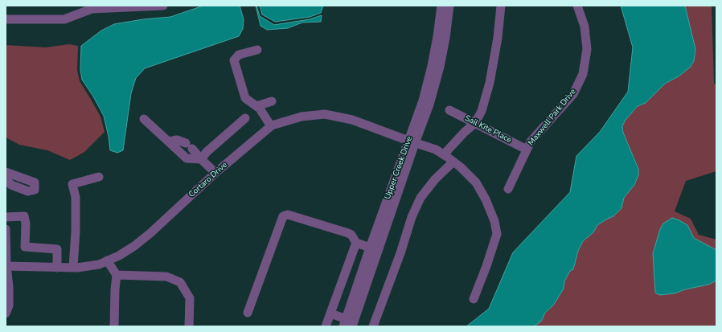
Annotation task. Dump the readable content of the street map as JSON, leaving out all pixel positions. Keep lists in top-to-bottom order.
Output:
{
  "streets": {
    "street": [
      "Maxwell Park Drive",
      "Sail Kite Place",
      "Upper Creek Drive",
      "Cortaro Drive"
    ]
  },
  "crossings": [
    ["Maxwell Park Drive", "Sail Kite Place"],
    ["Upper Creek Drive", "Cortaro Drive"]
  ]
}
